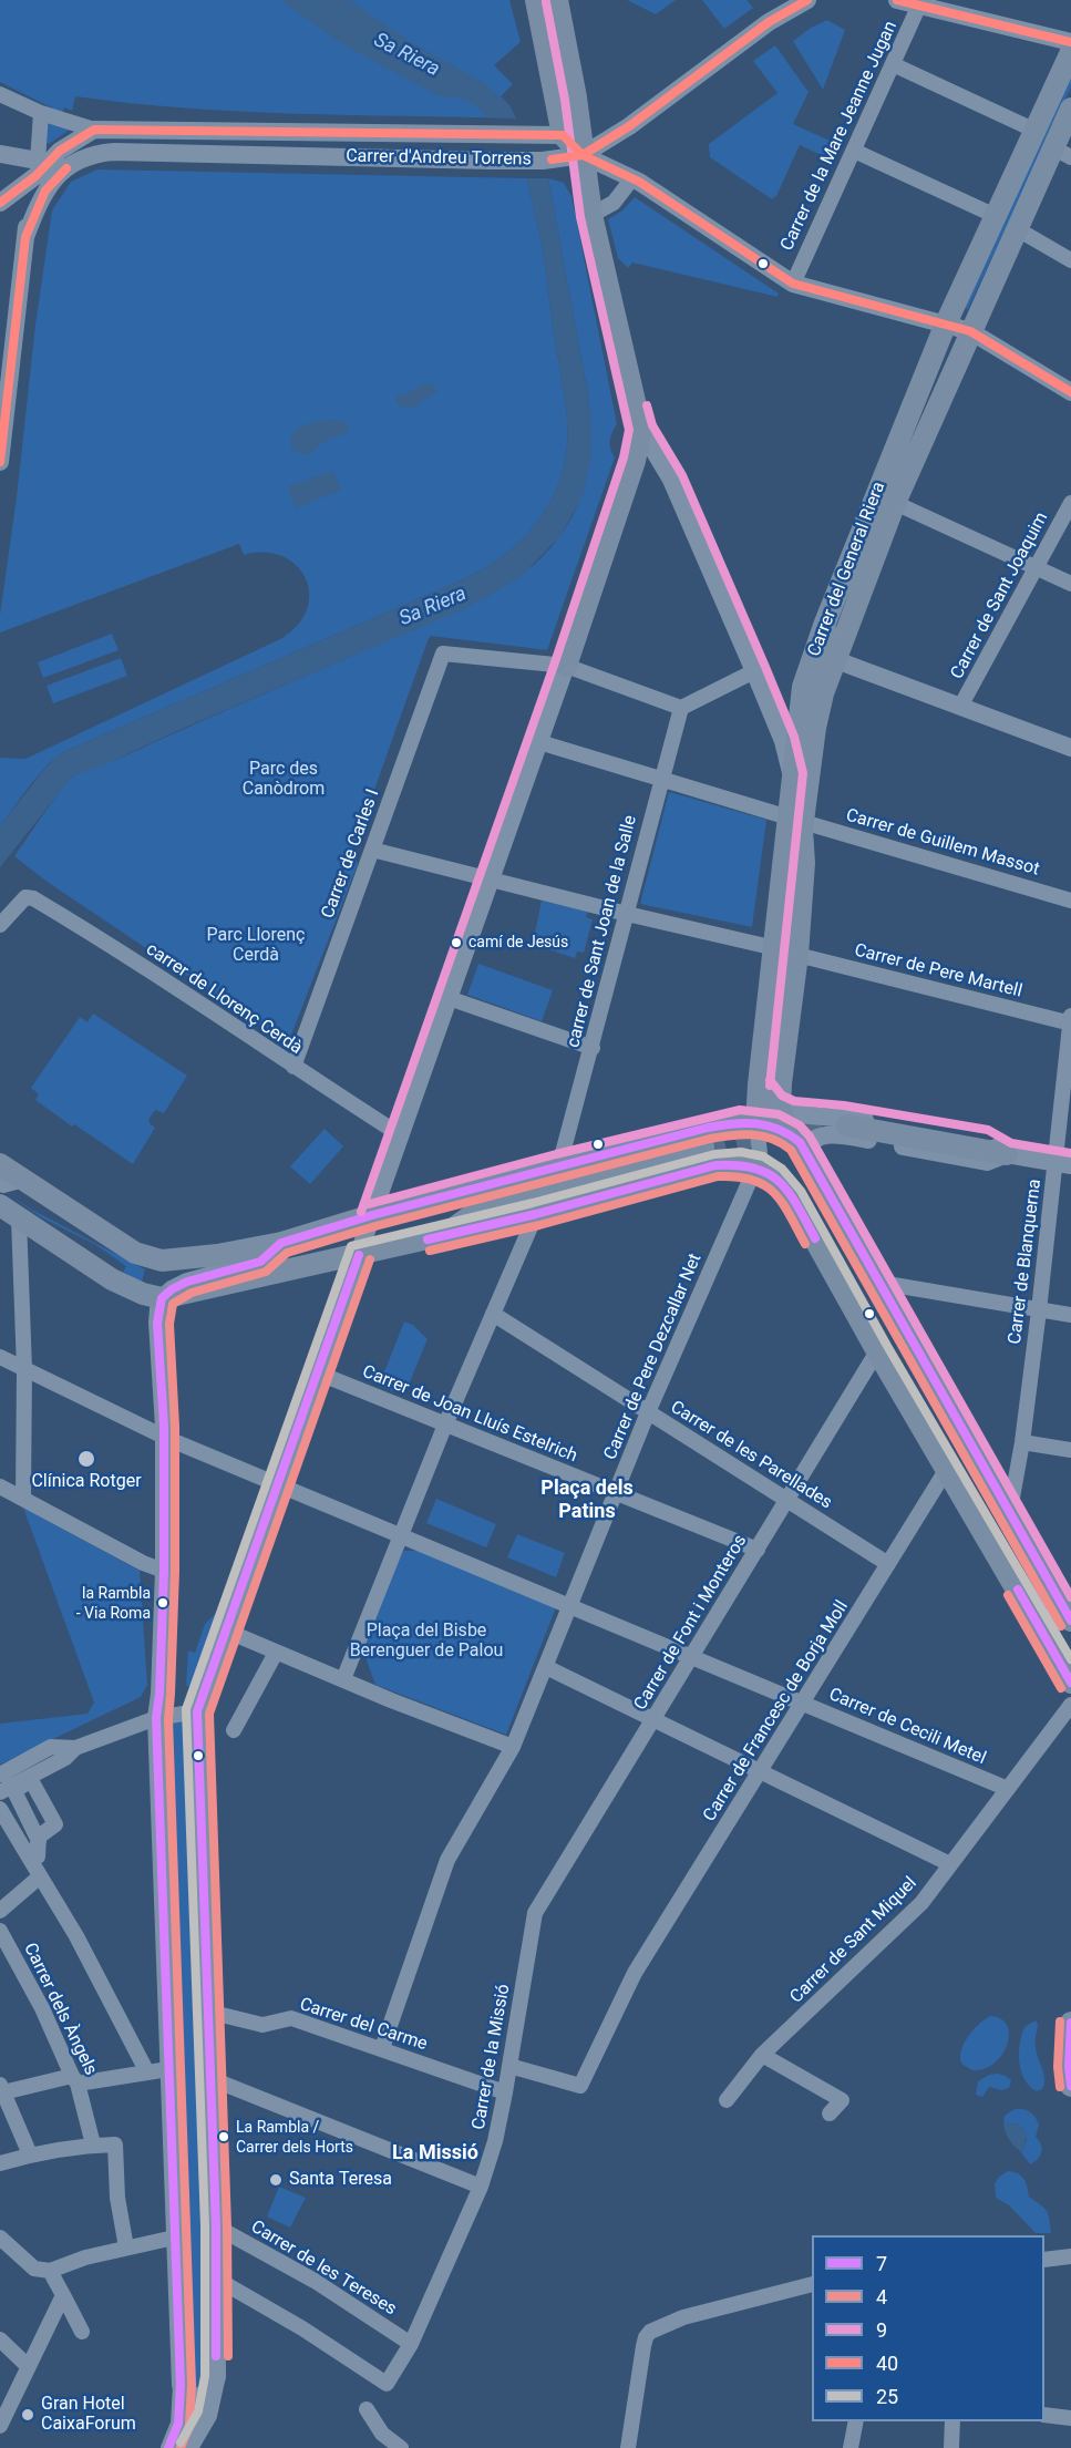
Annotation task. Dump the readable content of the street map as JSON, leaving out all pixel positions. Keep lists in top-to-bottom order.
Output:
{
  "streets": {
    "main road": ["Carrer del General Riera"],
    "street": [
      "Carrer de la Mare Jeanne Jugan",
      "Carrer d'Andreu Torrens",
      "Carrer de Sant Joaquim",
      "Carrer de Guillem Massot",
      "Carrer de Carles I",
      "carrer de Sant Joan de la Salle",
      "Carrer de Pere Martell",
      "carrer de Llorenç Cerdà",
      "Carrer de Blanquerna",
      "Carrer de Pere Dezcallar Net",
      "Carrer de Joan Lluís Estelrich",
      "Carrer de les Parellades",
      "Carrer de Font i Monteros",
      "Carrer de Francesc de Borja Moll",
      "Carrer de Cecili Metel",
      "Carrer de Sant Miquel",
      "Carrer dels Àngels",
      "Carrer del Carme",
      "Carrer de la Missió",
      "Carrer de les Tereses"
    ]
  },
  "crossings": [
    ["Carrer del General Riera", "Carrer de Guillem Massot"],
    ["Carrer del General Riera", "Carrer de Pere Martell"],
    ["Carrer del General Riera", "Carrer de Blanquerna"],
    ["Carrer del General Riera", "Carrer de Pere Dezcallar Net"],
    ["Carrer de Guillem Massot", "carrer de Sant Joan de la Salle"],
    ["Carrer de Carles I", "carrer de Llorenç Cerdà"],
    ["Carrer de Pere Martell", "Carrer de Blanquerna"],
    ["Carrer de Pere Dezcallar Net", "Carrer de Joan Lluís Estelrich"],
    ["Carrer de Pere Dezcallar Net", "Carrer de les Parellades"],
    ["Carrer de Pere Dezcallar Net", "Carrer de Cecili Metel"],
    ["Carrer de Joan Lluís Estelrich", "Carrer de Font i Monteros"],
    ["Carrer de les Parellades", "Carrer de Font i Monteros"],
    ["Carrer de les Parellades", "Carrer de Francesc de Borja Moll"],
    ["Carrer de Font i Monteros", "Carrer de Cecili Metel"],
    ["Carrer de Font i Monteros", "Carrer de la Missió"],
    ["Carrer de Francesc de Borja Moll", "Carrer de Cecili Metel"],
    ["Carrer de Francesc de Borja Moll", "Carrer de la Missió"],
    ["Carrer de Cecili Metel", "Carrer de Sant Miquel"],
    ["Carrer del Carme", "Carrer de la Missió"],
    ["Carrer de la Missió", "Carrer de les Tereses"]
  ],
  "districts": ["Plaça dels Patins", "La Missió"],
  "water": ["Sa Riera"],
  "parks": ["Parc des Canòdrom", "Parc Llorenç Cerdà", "Plaça del Bisbe Berenguer de Palou"],
  "places": [
    "camí de Jesús",
    "Clínica Rotger",
    "la Rambla - Via Roma",
    "La Rambla / Carrer dels Horts",
    "Santa Teresa",
    "Gran Hotel CaixaForum"
  ],
  "lines": [
    "transit line 40",
    "transit line 9",
    "transit line 7",
    "transit line 4",
    "transit line 25"
  ],
  "legend": [
    "7",
    "4",
    "9",
    "40",
    "25"
  ]
}
